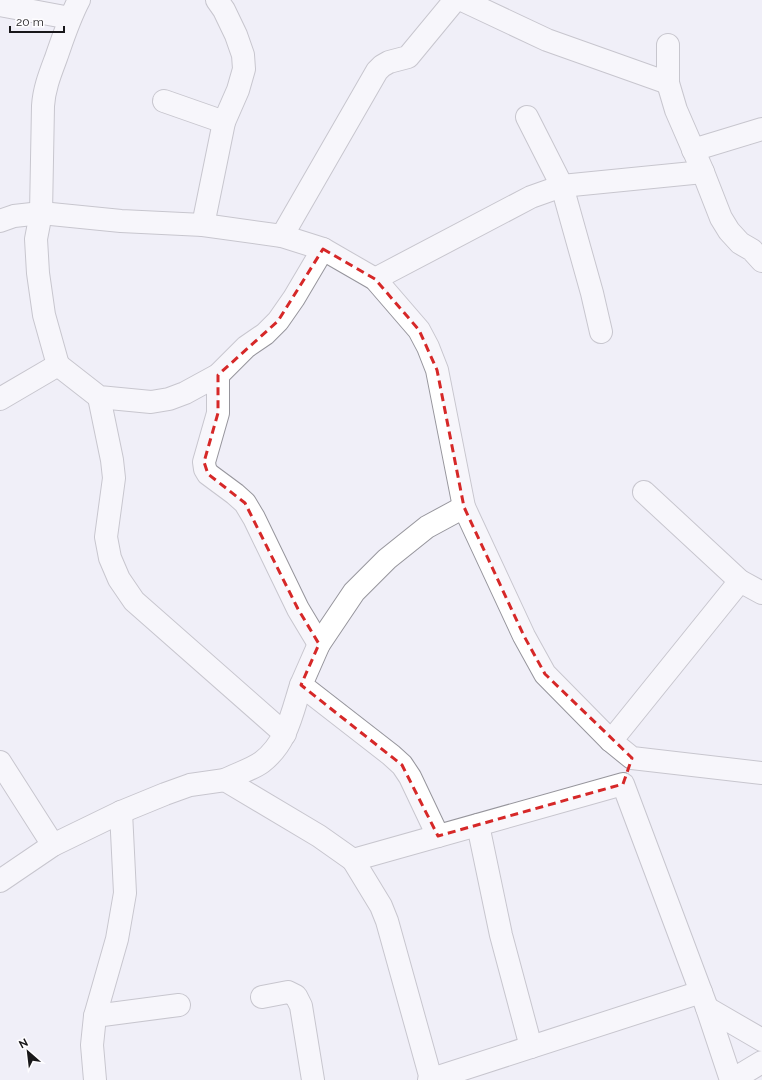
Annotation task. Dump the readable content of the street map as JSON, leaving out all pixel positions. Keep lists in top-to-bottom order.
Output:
{
  "scale_bar": "20 m",
  "north": "top left"
}
